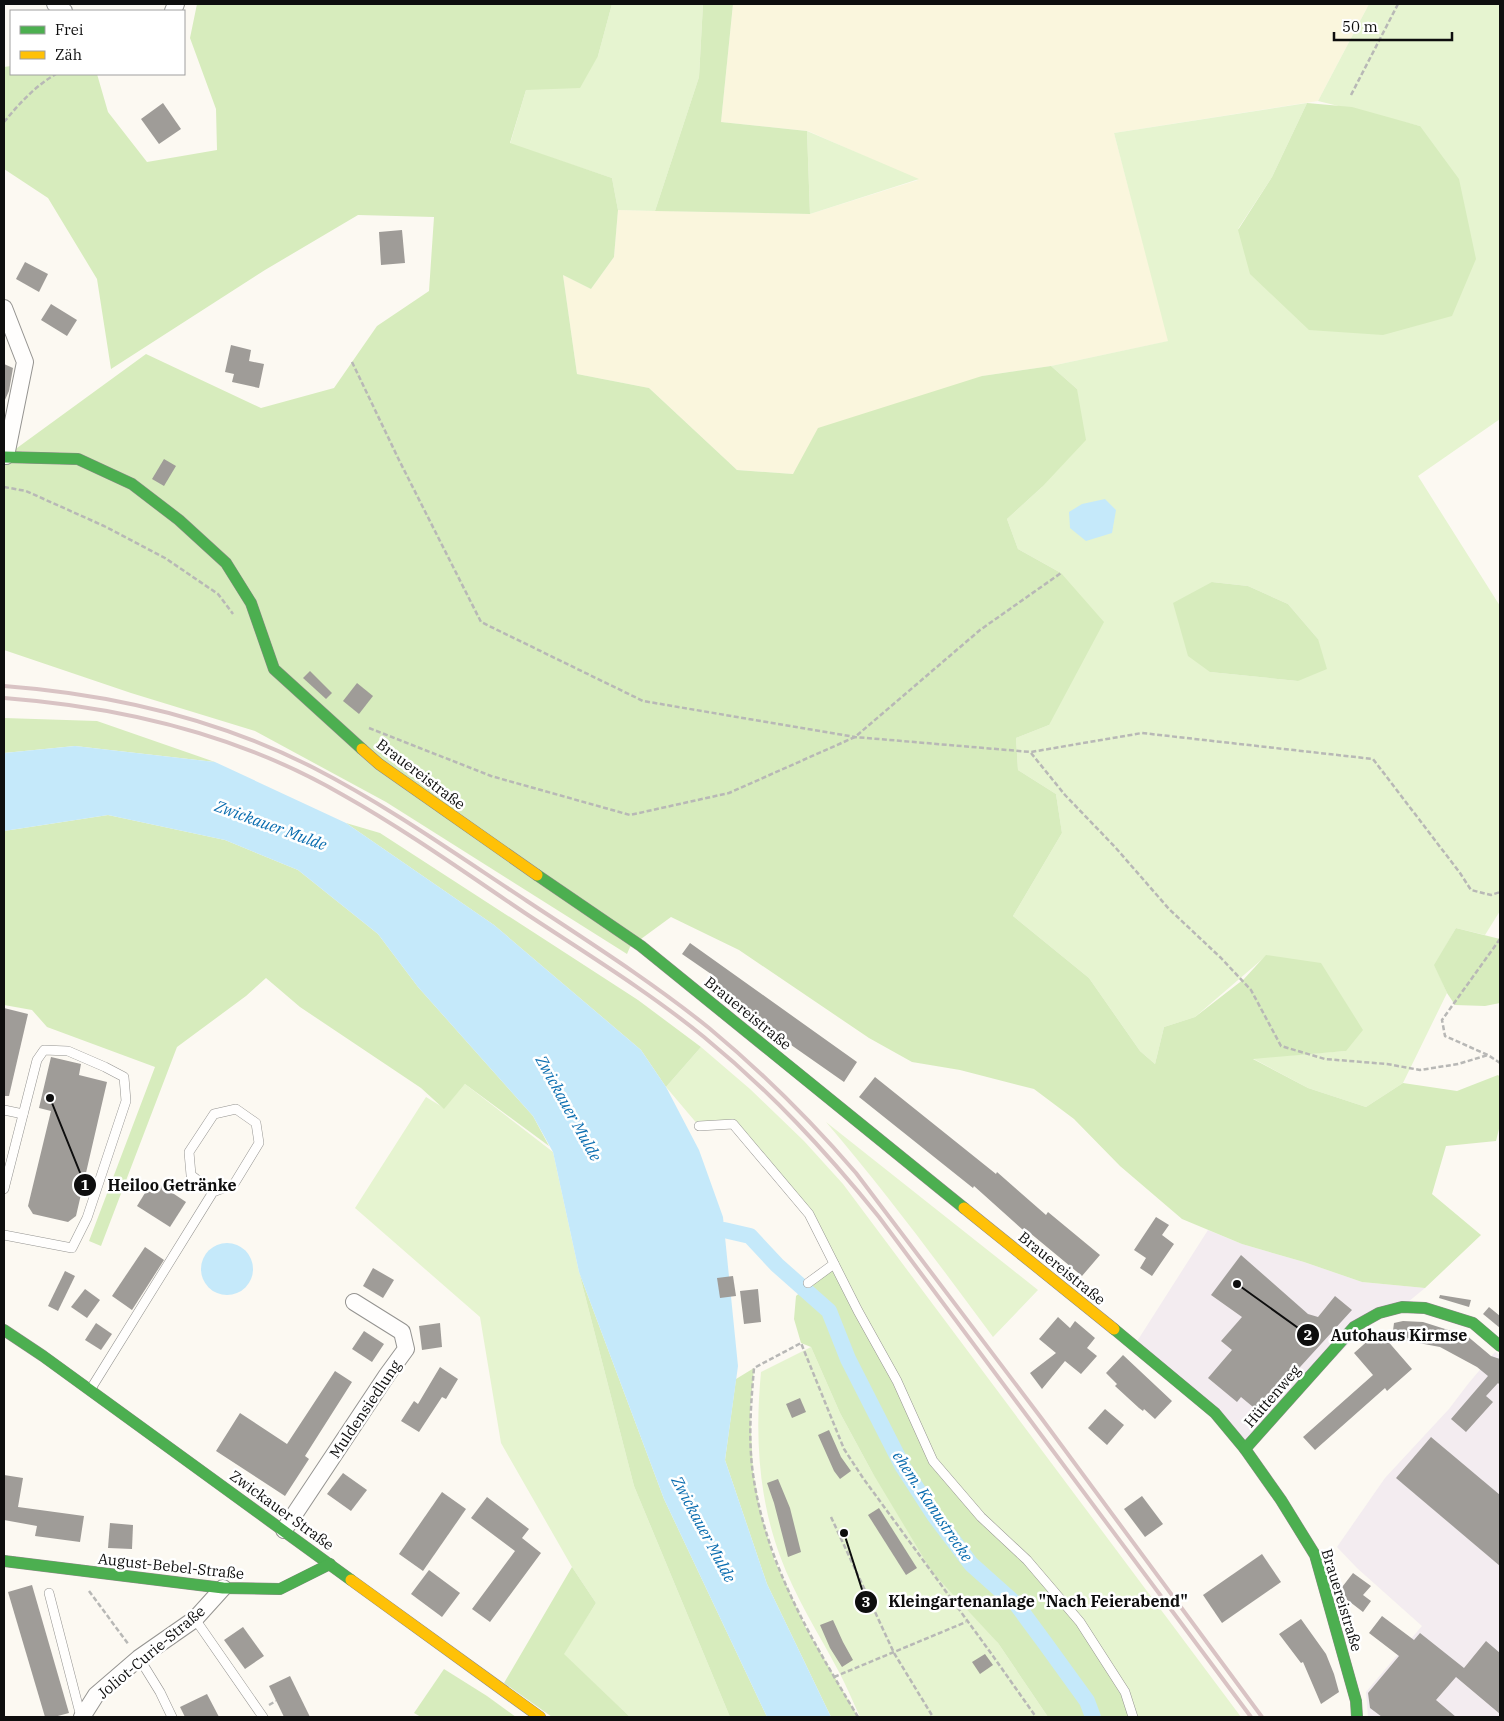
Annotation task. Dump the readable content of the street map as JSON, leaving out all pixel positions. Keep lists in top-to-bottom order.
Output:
{
  "streets": {
    "street": [
      "Brauereistraße",
      "Hüttenweg",
      "Muldensiedlung",
      "Zwickauer Straße",
      "August-Bebel-Straße",
      "Joliot-Curie-Straße"
    ]
  },
  "crossings": [
    ["Brauereistraße", "Hüttenweg"],
    ["Muldensiedlung", "Zwickauer Straße"],
    ["Zwickauer Straße", "August-Bebel-Straße"],
    ["August-Bebel-Straße", "Joliot-Curie-Straße"]
  ],
  "water": ["Zwickauer Mulde", "ehem. Kanustrecke"],
  "places": ["Heiloo Getränke", "Autohaus Kirmse", "Kleingartenanlage \"Nach Feierabend\""],
  "legend": ["Frei", "Zäh"],
  "scale_bar": "50 m"
}
